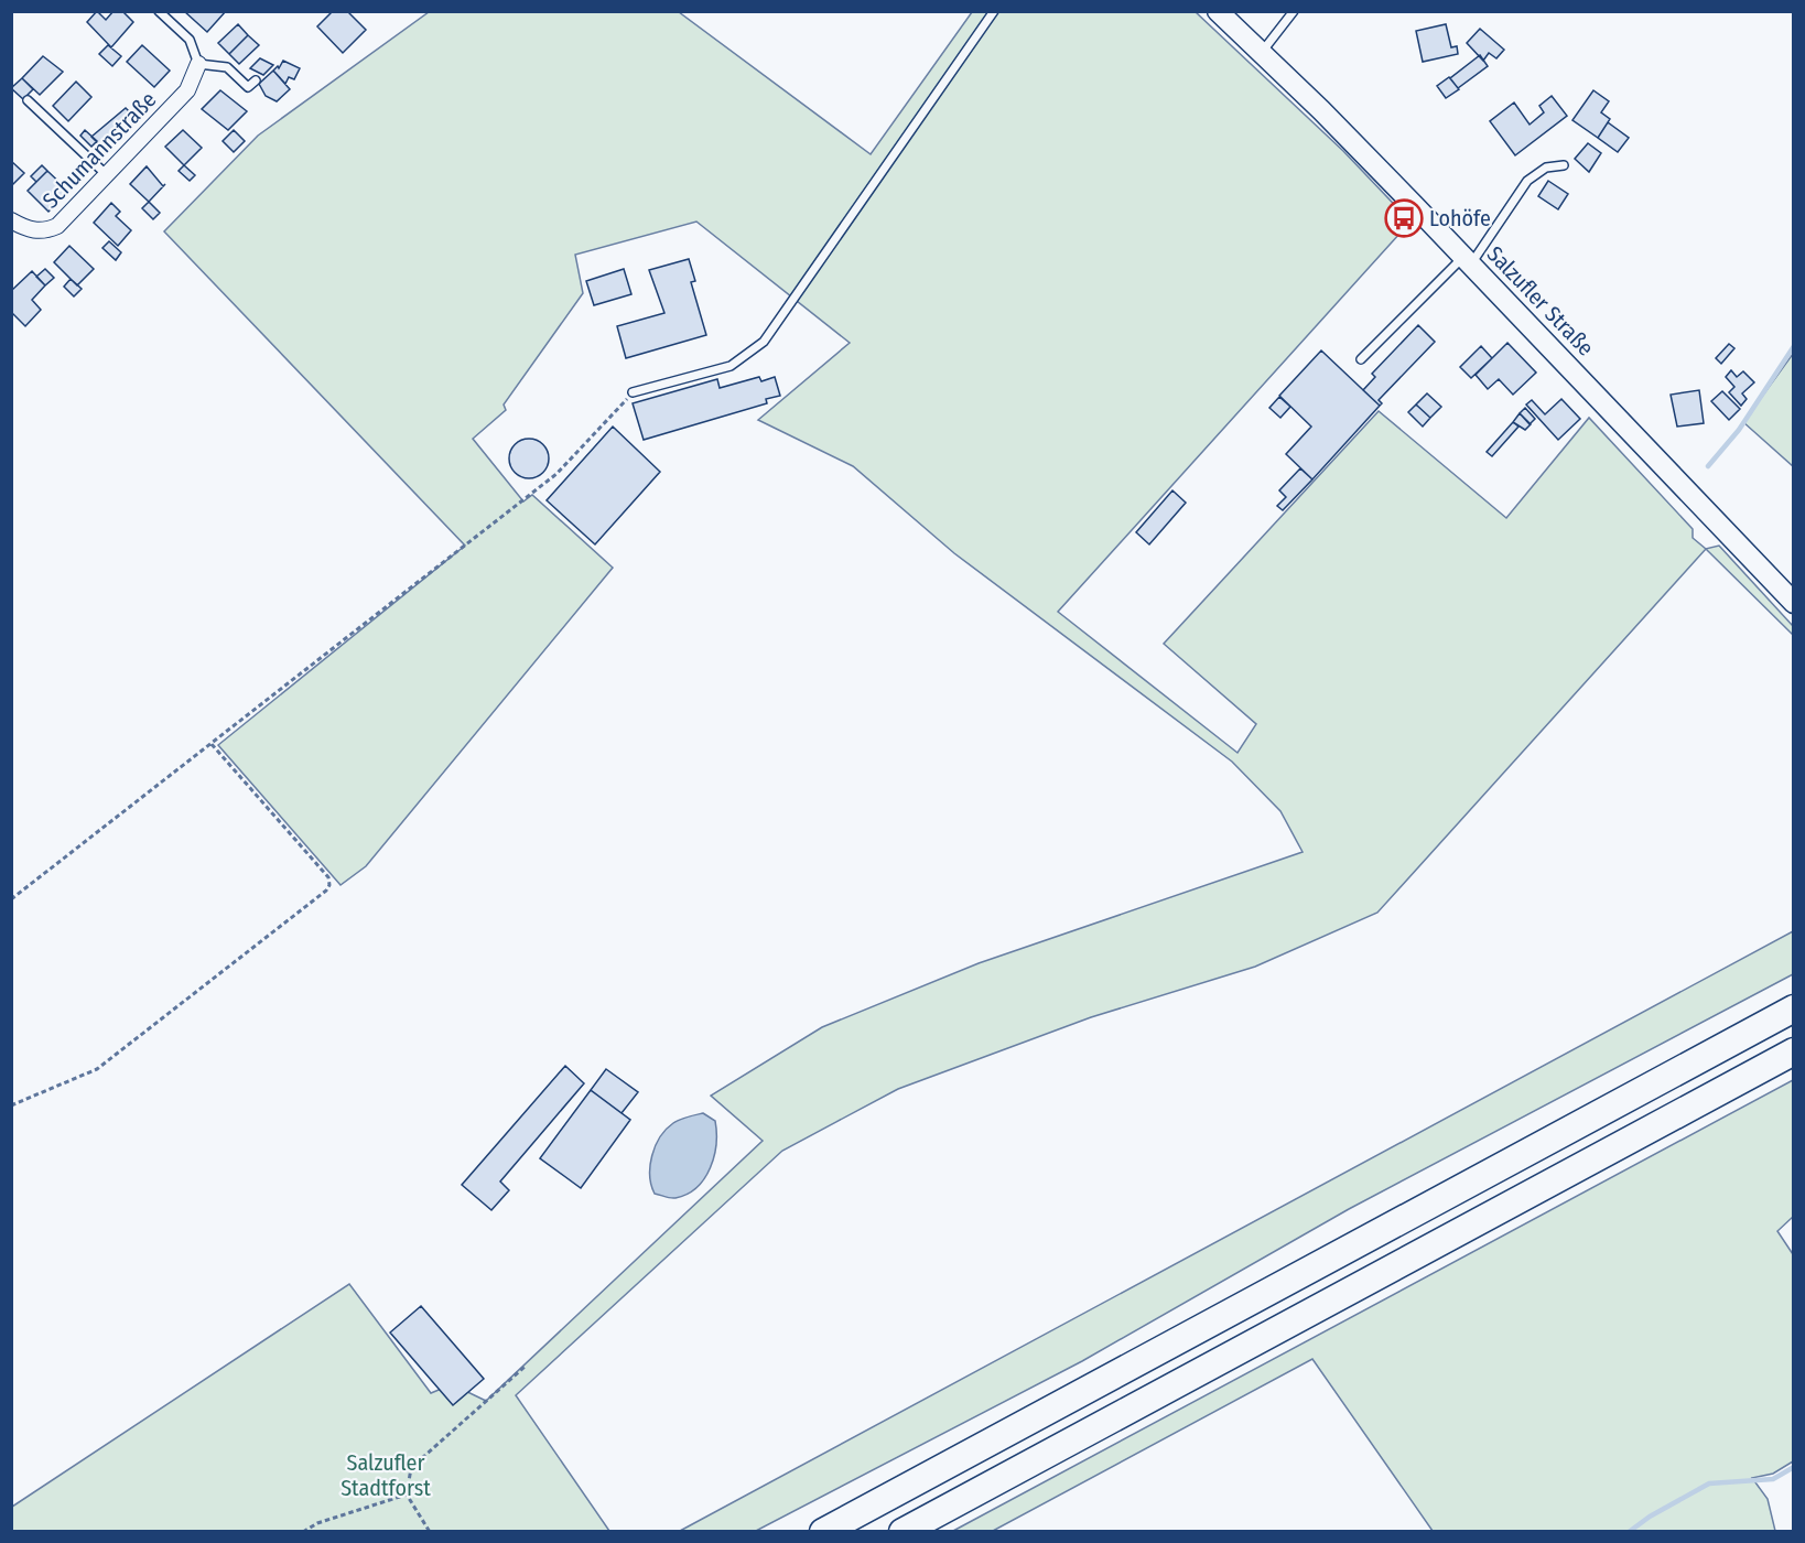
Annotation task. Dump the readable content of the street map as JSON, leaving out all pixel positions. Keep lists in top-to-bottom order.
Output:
{
  "streets": {
    "main road": ["Salzufler Straße"],
    "street": ["Schumannstraße"]
  },
  "parks": ["Salzufler Stadtforst"],
  "places": {
    "bus stop": ["Lohöfe"]
  }
}
